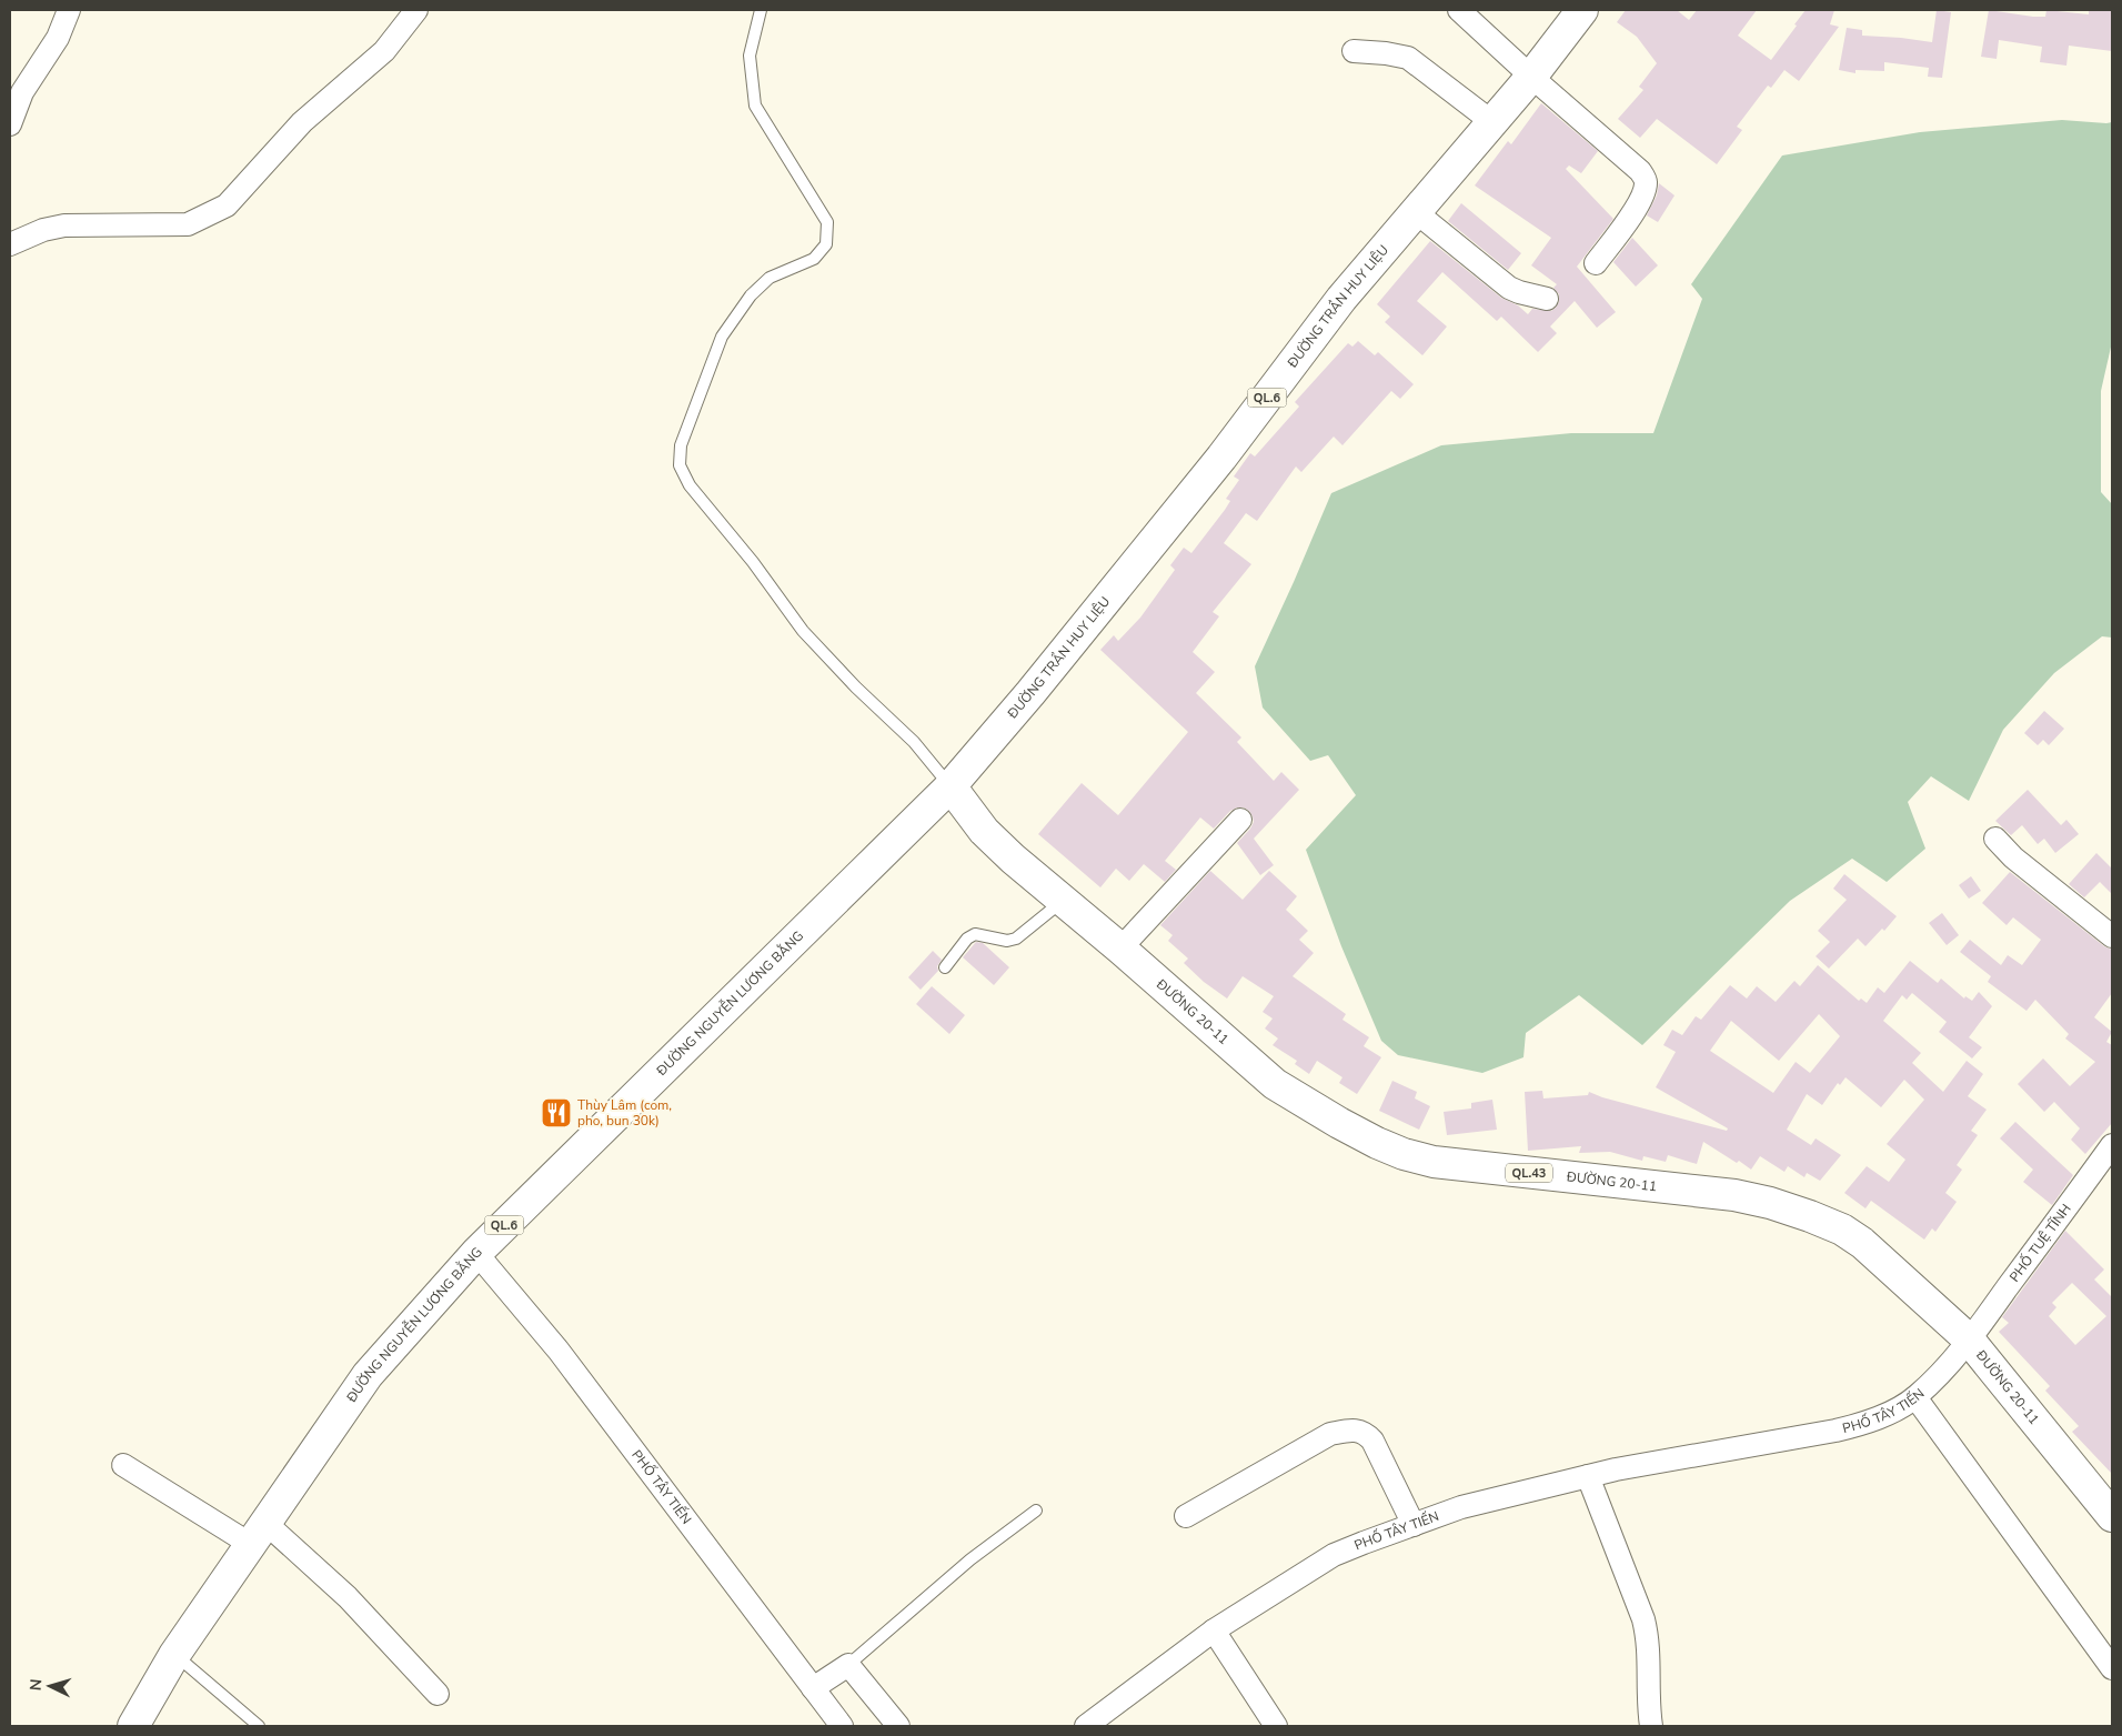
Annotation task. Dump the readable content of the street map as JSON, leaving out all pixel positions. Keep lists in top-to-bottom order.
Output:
{
  "streets": {
    "highway": [
      "ĐƯỜNG TRẦN HUY LIỆU",
      "QL.6",
      "ĐƯỜNG NGUYỄN LƯƠNG BẰNG",
      "ĐƯỜNG 20-11",
      "QL.43"
    ],
    "street": ["PHỐ TUỆ TĨNH", "PHỐ TÂY TIẾN"]
  },
  "crossings": [
    ["ĐƯỜNG TRẦN HUY LIỆU", "ĐƯỜNG NGUYỄN LƯƠNG BẰNG"],
    ["ĐƯỜNG TRẦN HUY LIỆU", "ĐƯỜNG 20-11"],
    ["ĐƯỜNG NGUYỄN LƯƠNG BẰNG", "ĐƯỜNG 20-11"],
    ["ĐƯỜNG NGUYỄN LƯƠNG BẰNG", "PHỐ TÂY TIẾN"],
    ["ĐƯỜNG 20-11", "PHỐ TUỆ TĨNH"],
    ["ĐƯỜNG 20-11", "PHỐ TÂY TIẾN"],
    ["PHỐ TUỆ TĨNH", "PHỐ TÂY TIẾN"]
  ],
  "places": {
    "restaurant": ["Thùy Lâm (com, pho, bun 30k)"]
  },
  "north": "left"
}
